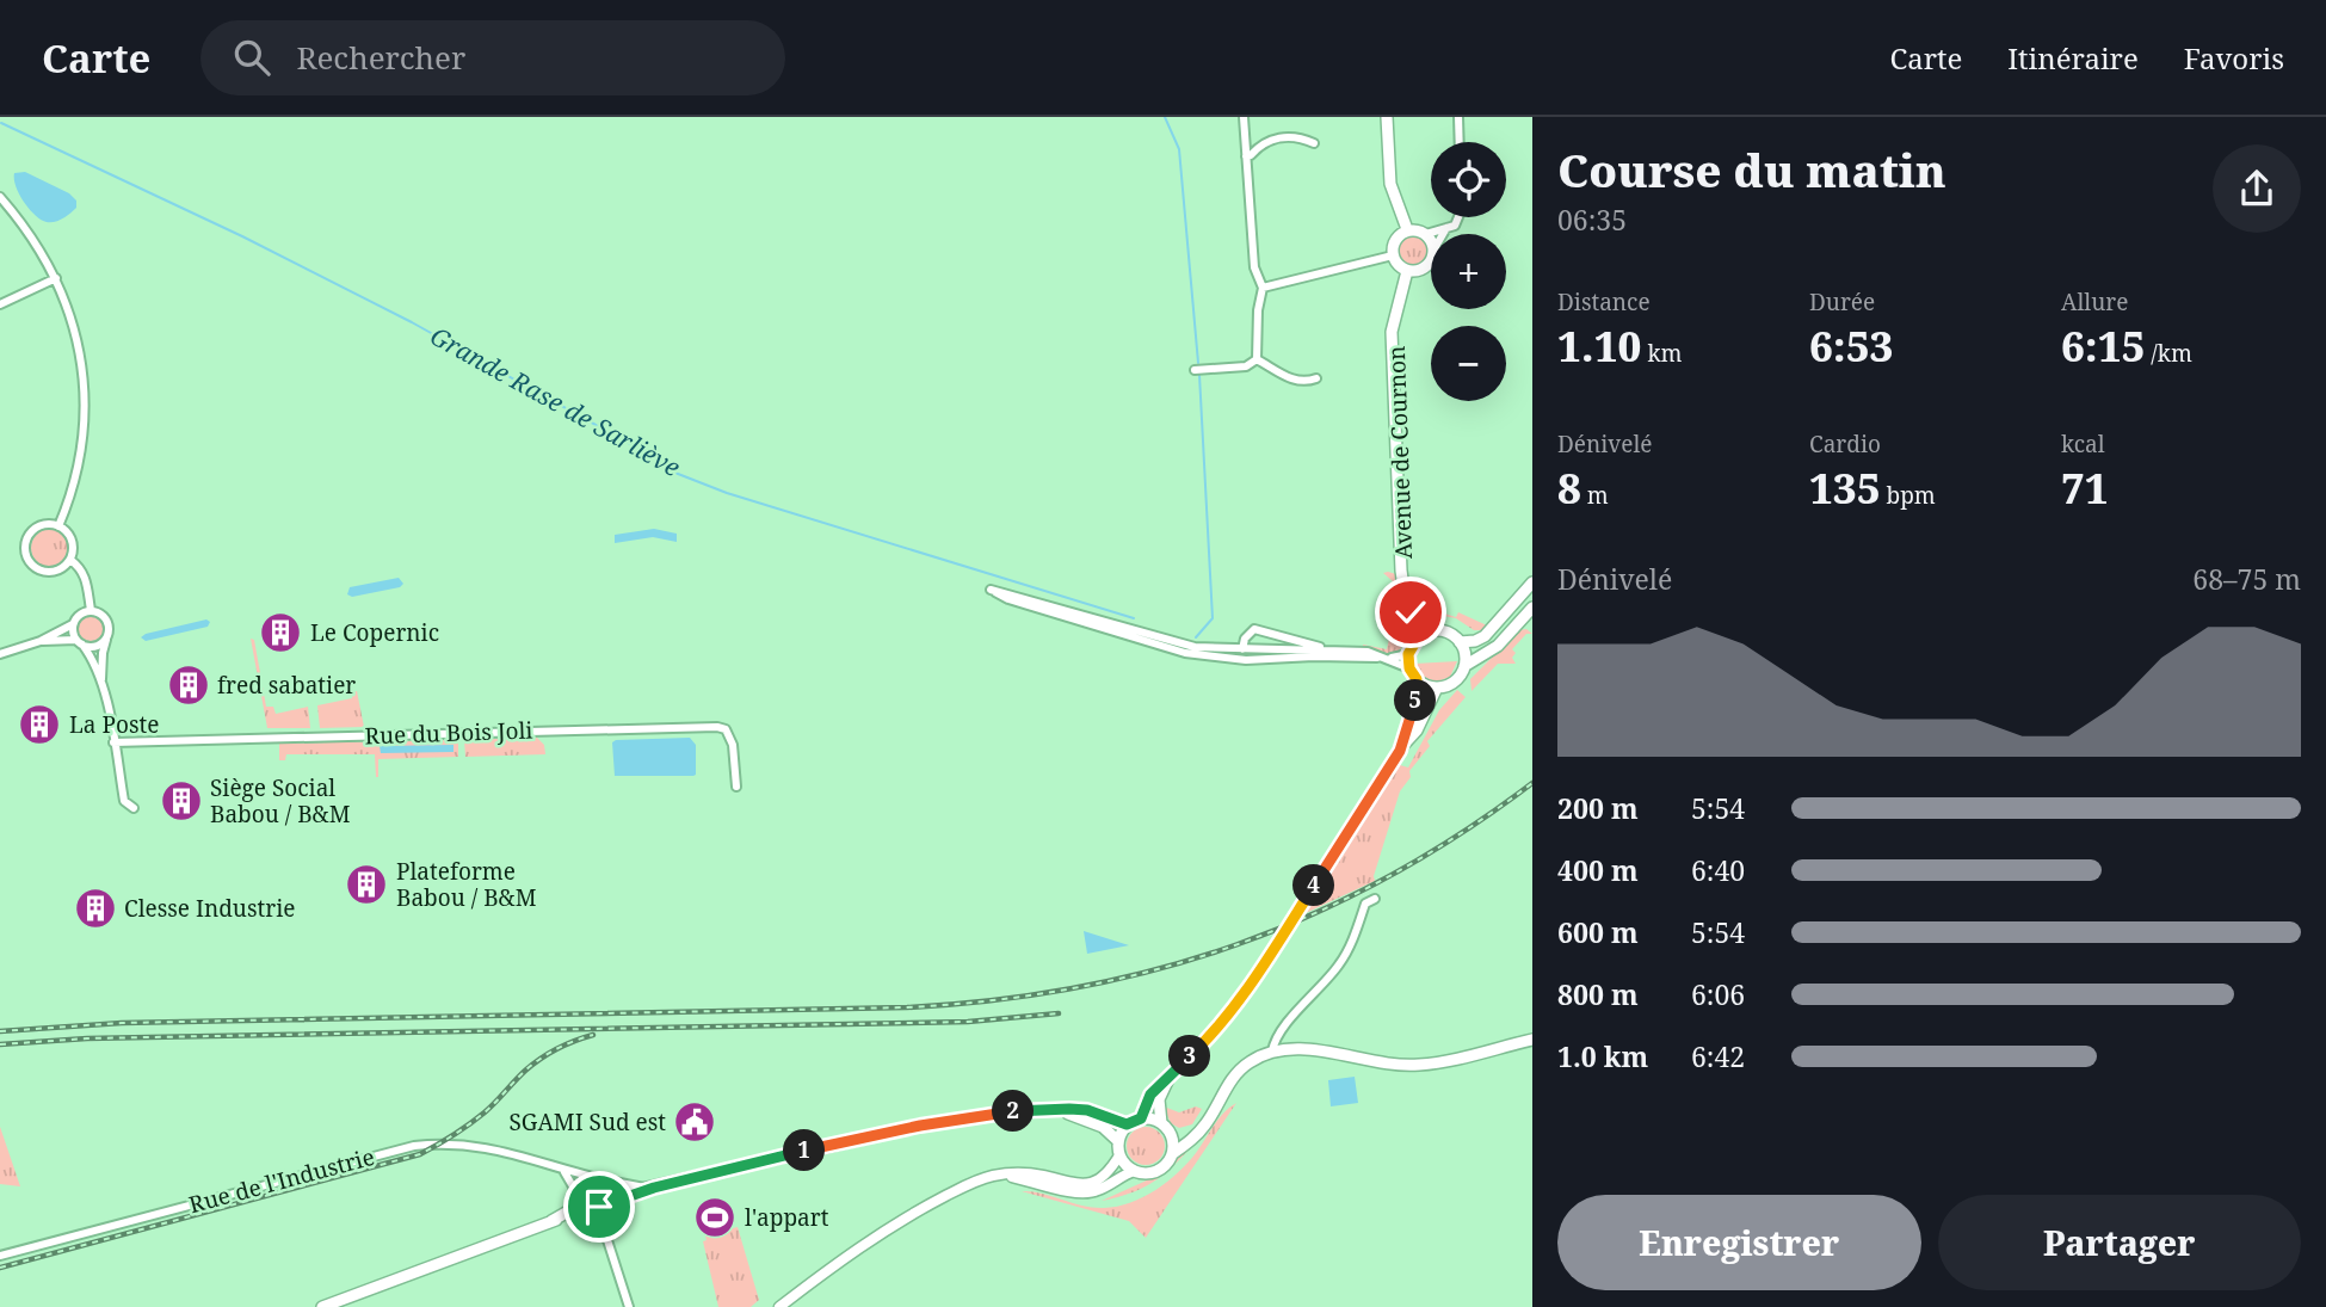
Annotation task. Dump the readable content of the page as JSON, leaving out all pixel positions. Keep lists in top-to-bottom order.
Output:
{
  "streets": {
    "main road": ["Avenue de Cournon"],
    "street": ["Rue du Bois Joli", "Rue de l'Industrie"]
  },
  "water": ["Grande Rase de Sarliève"],
  "places": {
    "building": [
      "Le Copernic",
      "fred sabatier",
      "La Poste",
      "Siège Social Babou / B&M",
      "Plateforme Babou / B&M",
      "Clesse Industrie"
    ],
    "public building": ["SGAMI Sud est"],
    "sports": ["l'appart"]
  },
  "page": {
    "header": "Carte",
    "search": "Rechercher",
    "nav": ["Carte", "Itinéraire", "Favoris"],
    "heading": ["Course du matin", "06:35"],
    "map_buttons": ["+", "−"],
    "stats": [
      ["Distance", "1.10 km"],
      ["Durée", "6:53"],
      ["Allure", "6:15 /km"],
      ["Dénivelé", "8 m"],
      ["Cardio", "135 bpm"],
      ["kcal", "71"]
    ],
    "chart": ["Dénivelé", "68–75 m"],
    "pins": [
      "5",
      "4",
      "3",
      "2",
      "1"
    ],
    "list": [
      {
        "name": "200 m",
        "note": "5:54"
      },
      {
        "name": "400 m",
        "note": "6:40"
      },
      {
        "name": "600 m",
        "note": "5:54"
      },
      {
        "name": "800 m",
        "note": "6:06"
      },
      {
        "name": "1.0 km",
        "note": "6:42"
      }
    ],
    "buttons": ["Enregistrer", "Partager"]
  }
}
